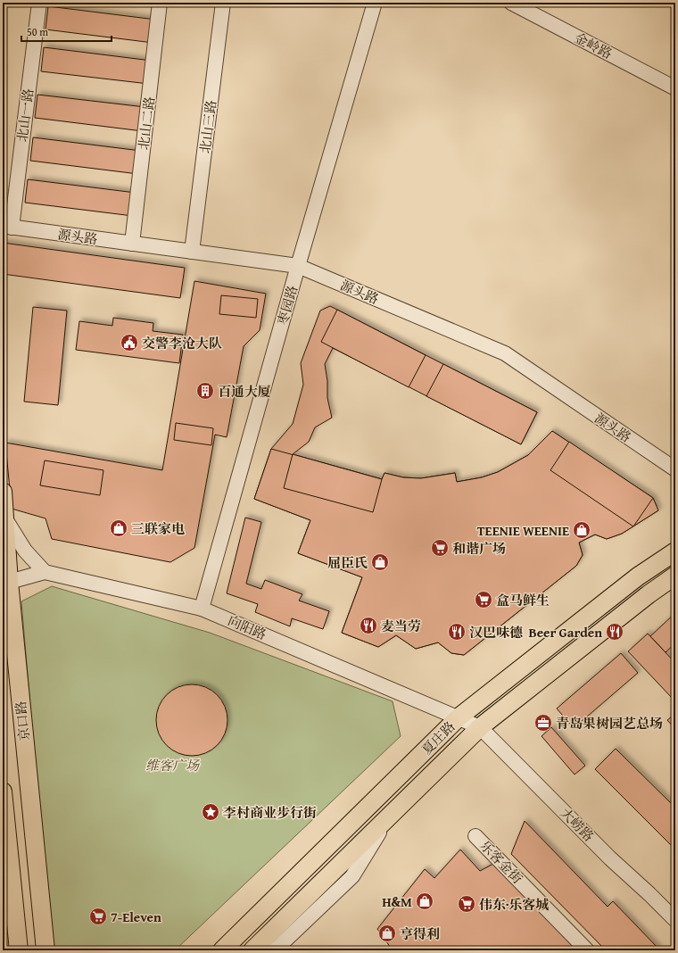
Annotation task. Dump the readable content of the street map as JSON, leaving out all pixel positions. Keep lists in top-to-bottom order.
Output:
{
  "streets": {
    "main road": ["京口路", "夏庄路"],
    "street": [
      "金岭路",
      "北山一路",
      "北山二路",
      "北山三路",
      "源头路",
      "枣园路",
      "向阳路",
      "大崂路",
      "乐客金街"
    ]
  },
  "crossings": [
    ["北山一路", "源头路"],
    ["北山二路", "源头路"],
    ["北山三路", "源头路"],
    ["源头路", "枣园路"],
    ["枣园路", "向阳路"],
    ["向阳路", "京口路"],
    ["向阳路", "夏庄路"],
    ["向阳路", "大崂路"],
    ["夏庄路", "大崂路"]
  ],
  "parks": ["维客广场"],
  "places": {
    "public building": ["交警李沧大队"],
    "building": ["百通大厦"],
    "shop": [
      "三联家电",
      "TEENIE WEENIE",
      "屈臣氏",
      "H&M",
      "亨得利"
    ],
    "supermarket": [
      "和谐广场",
      "盒马鲜生",
      "伟东·乐客城",
      "7-Eleven"
    ],
    "restaurant": ["麦当劳", "汉巴味德", "Beer Garden"],
    "office": ["青岛果树园艺总场"],
    "place": ["李村商业步行街"]
  },
  "scale_bar": "50 m"
}
